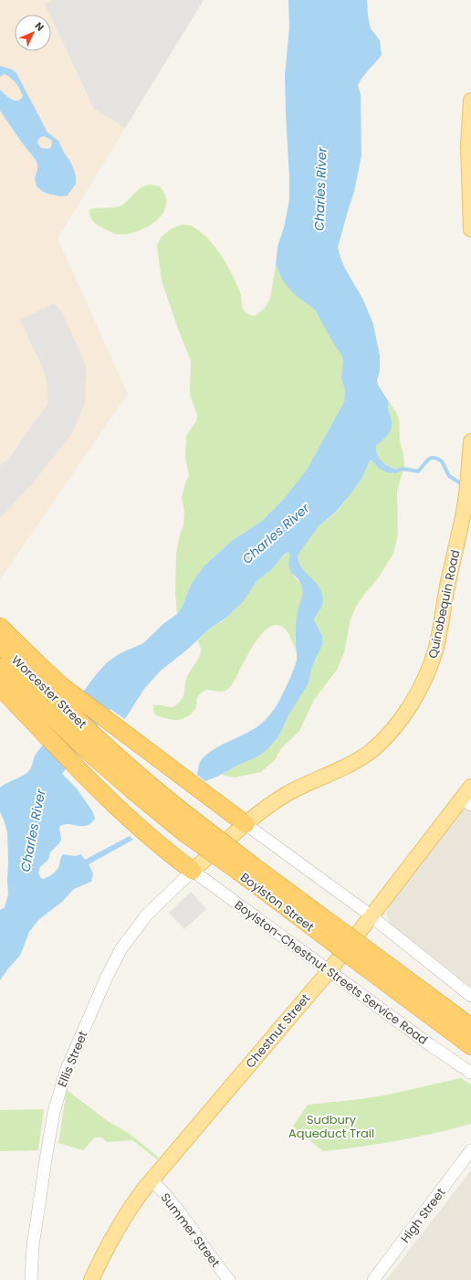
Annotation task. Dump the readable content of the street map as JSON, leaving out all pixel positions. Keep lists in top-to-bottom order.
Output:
{
  "streets": {
    "highway": ["Worcester Street", "Boylston Street"],
    "main road": ["Quinobequin Road", "Chestnut Street"],
    "street": [
      "Boylston-Chestnut Streets Service Road",
      "Ellis Street",
      "High Street",
      "Summer Street"
    ]
  },
  "crossings": [
    ["Quinobequin Road", "Boylston-Chestnut Streets Service Road"],
    ["Quinobequin Road", "Ellis Street"],
    ["Worcester Street", "Boylston Street"],
    ["Boylston-Chestnut Streets Service Road", "Chestnut Street"],
    ["Boylston-Chestnut Streets Service Road", "Ellis Street"],
    ["Chestnut Street", "Summer Street"]
  ],
  "water": ["Charles River"],
  "parks": ["Sudbury Aqueduct Trail"],
  "north": "top right"
}
